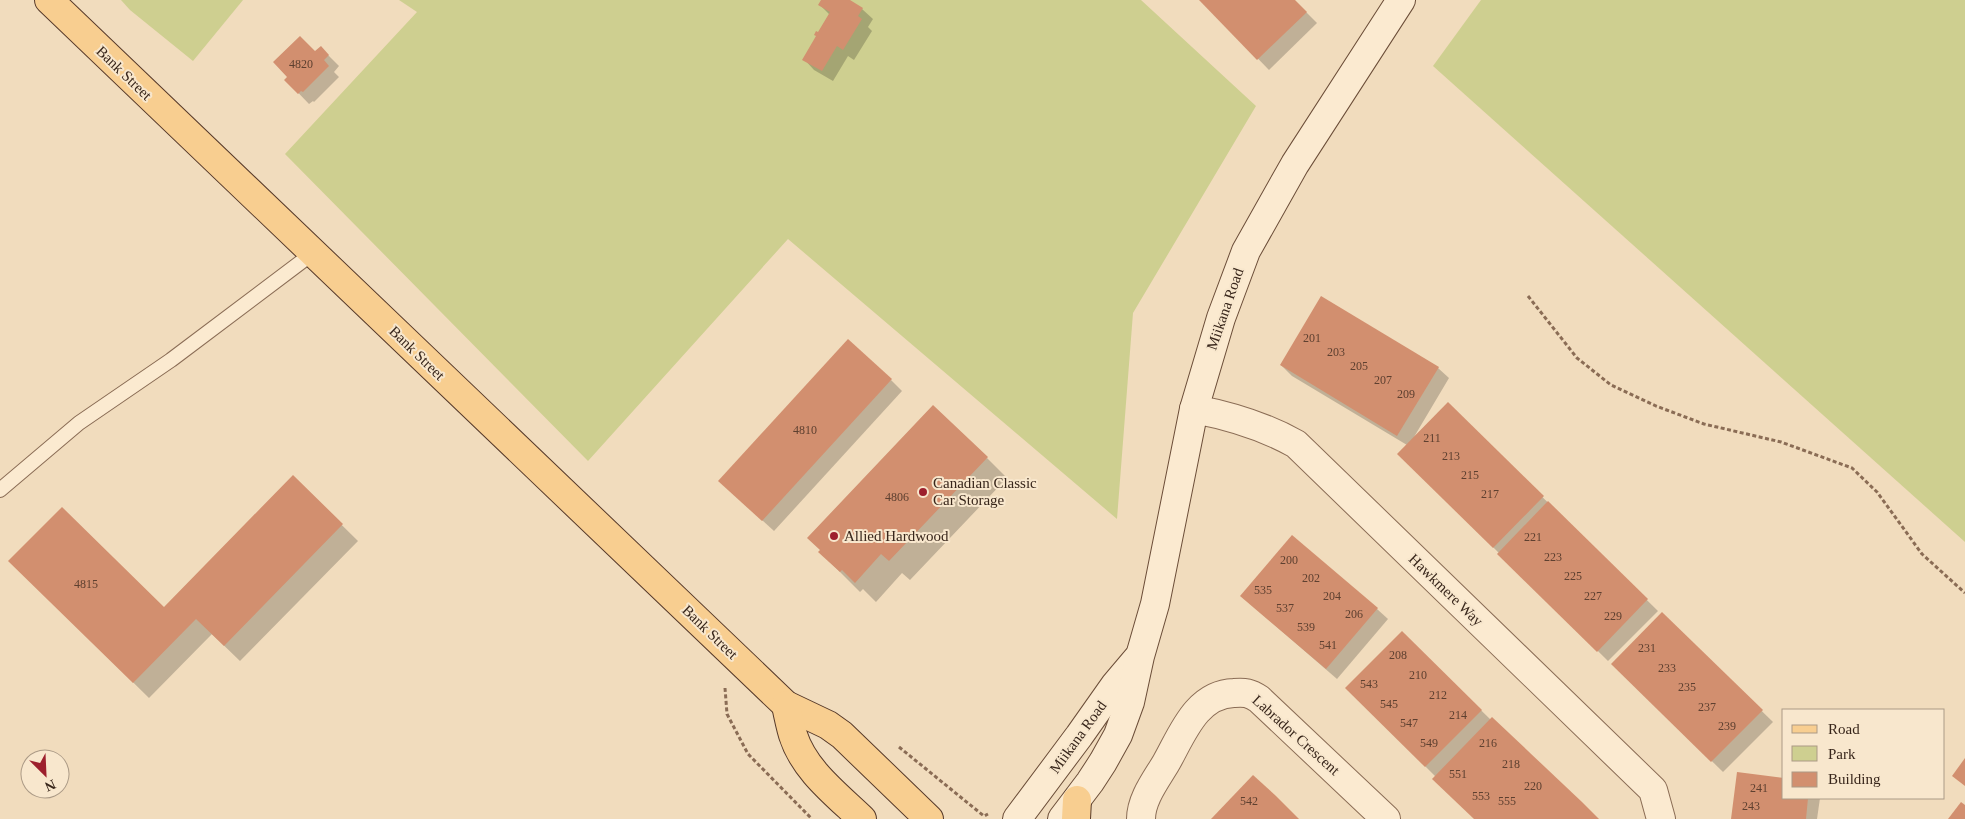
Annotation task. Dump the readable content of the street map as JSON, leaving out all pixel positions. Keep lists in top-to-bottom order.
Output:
{
  "streets": {
    "main road": ["Bank Street"],
    "street": ["Miikana Road", "Hawkmere Way", "Labrador Crescent"]
  },
  "crossings": [
    ["Miikana Road", "Hawkmere Way"]
  ],
  "places": ["Canadian Classic Car Storage", "Allied Hardwood"],
  "house_numbers": [
    "4820",
    "201",
    "203",
    "205",
    "207",
    "209",
    "4810",
    "211",
    "213",
    "215",
    "217",
    "4806",
    "221",
    "223",
    "200",
    "225",
    "202",
    "4815",
    "535",
    "204",
    "227",
    "537",
    "206",
    "229",
    "539",
    "541",
    "231",
    "208",
    "233",
    "210",
    "543",
    "235",
    "212",
    "545",
    "237",
    "214",
    "547",
    "239",
    "549",
    "216",
    "218",
    "551",
    "220",
    "241",
    "553",
    "542",
    "555",
    "243"
  ],
  "legend": ["Road", "Park", "Building"],
  "north": "bottom right"
}
